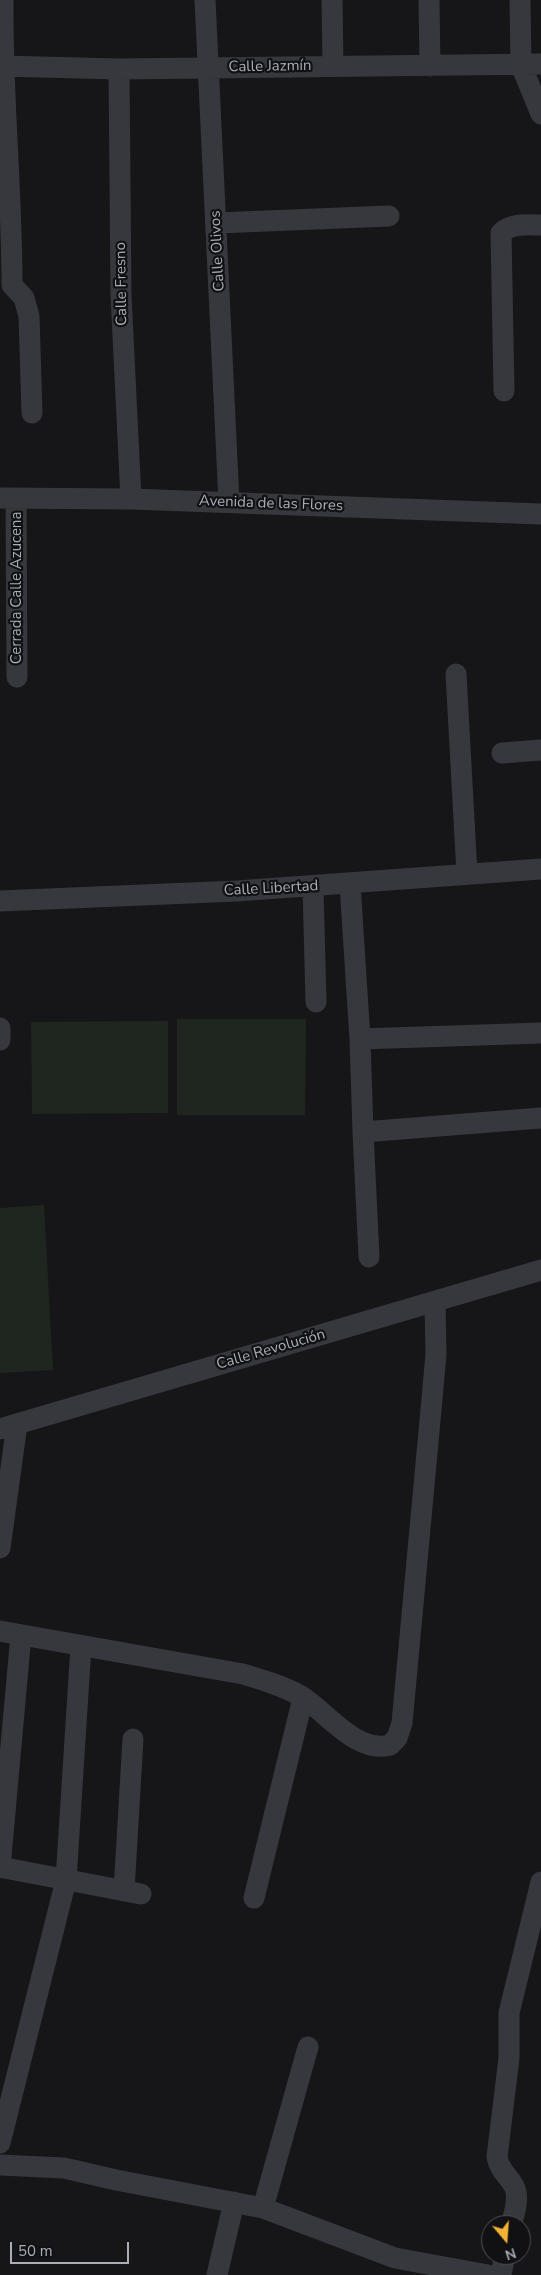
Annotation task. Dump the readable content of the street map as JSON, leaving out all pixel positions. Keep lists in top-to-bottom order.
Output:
{
  "streets": {
    "street": [
      "Calle Jazmín",
      "Calle Olivos",
      "Calle Fresno",
      "Avenida de las Flores",
      "Cerrada Calle Azucena",
      "Calle Libertad",
      "Calle Revolución"
    ]
  },
  "crossings": [
    ["Calle Jazmín", "Calle Olivos"],
    ["Calle Jazmín", "Calle Fresno"],
    ["Calle Olivos", "Avenida de las Flores"],
    ["Calle Fresno", "Avenida de las Flores"],
    ["Avenida de las Flores", "Cerrada Calle Azucena"]
  ],
  "scale_bar": "50 m",
  "north": "bottom"
}
